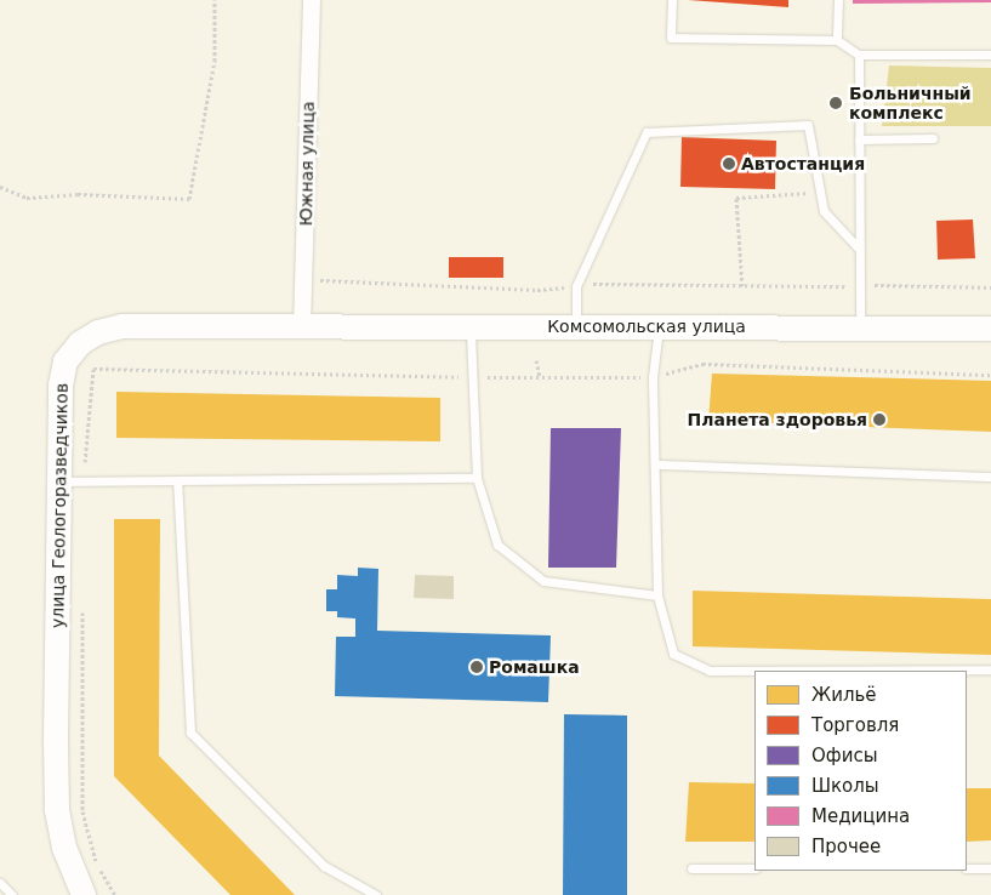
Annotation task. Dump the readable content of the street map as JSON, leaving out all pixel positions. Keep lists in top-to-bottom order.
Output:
{
  "streets": {
    "street": ["Южная улица", "Комсомольская улица", "улица Геологоразведчиков"]
  },
  "crossings": [
    ["Южная улица", "Комсомольская улица"],
    ["Южная улица", "улица Геологоразведчиков"],
    ["Комсомольская улица", "улица Геологоразведчиков"]
  ],
  "places": [
    "Больничный комплекс",
    "Автостанция",
    "Планета здоровья",
    "Ромашка"
  ],
  "legend": [
    "Жильё",
    "Торговля",
    "Офисы",
    "Школы",
    "Медицина",
    "Прочее"
  ]
}
